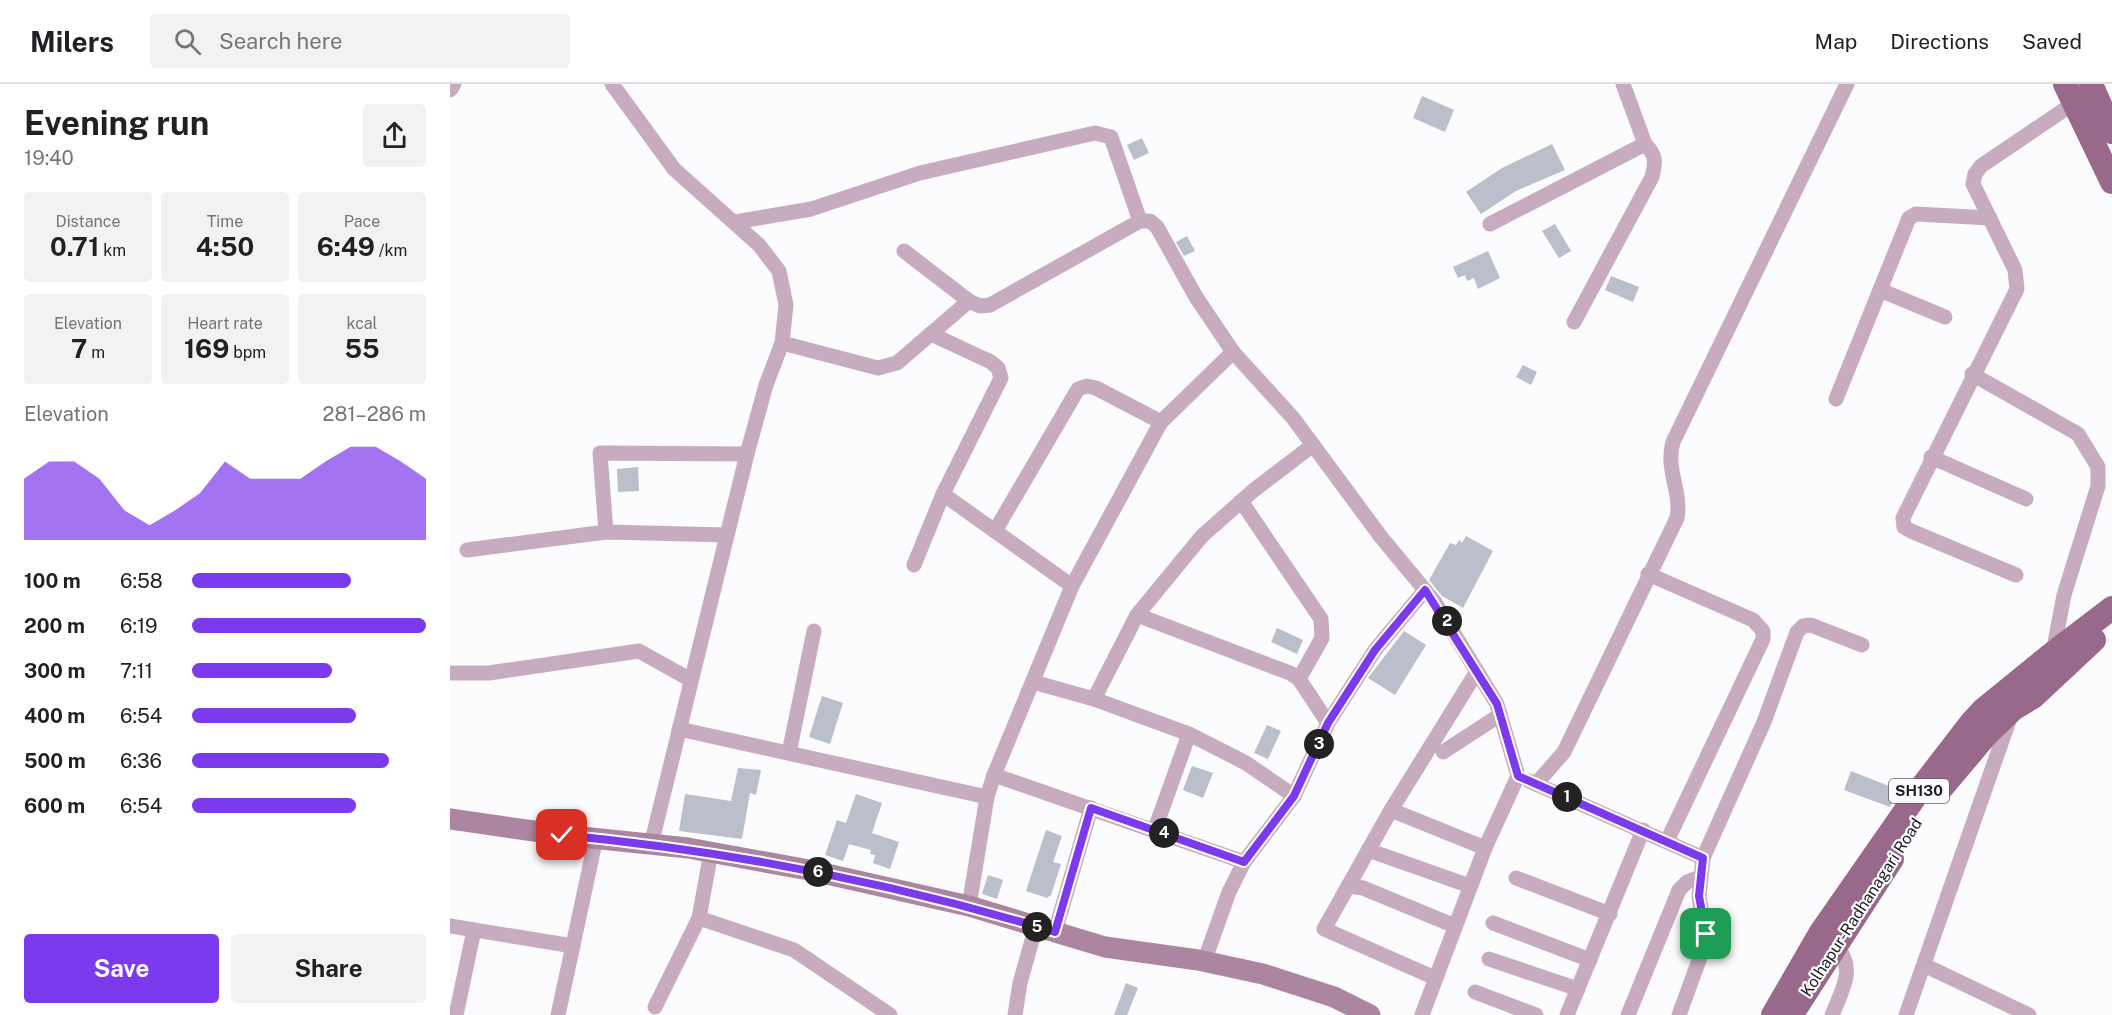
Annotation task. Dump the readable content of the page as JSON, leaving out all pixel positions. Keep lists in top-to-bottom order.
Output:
{
  "streets": {
    "main road": ["SH130", "Kolhapur-Radhanagari Road"]
  },
  "page": {
    "header": "Milers",
    "search": "Search here",
    "nav": ["Map", "Directions", "Saved"],
    "heading": ["Evening run", "19:40"],
    "stats": [
      ["Distance", "0.71 km"],
      ["Time", "4:50"],
      ["Pace", "6:49 /km"],
      ["Elevation", "7 m"],
      ["Heart rate", "169 bpm"],
      ["kcal", "55"]
    ],
    "chart": ["Elevation", "281–286 m"],
    "list": [
      {
        "name": "100 m",
        "note": "6:58"
      },
      {
        "name": "200 m",
        "note": "6:19"
      },
      {
        "name": "300 m",
        "note": "7:11"
      },
      {
        "name": "400 m",
        "note": "6:54"
      },
      {
        "name": "500 m",
        "note": "6:36"
      },
      {
        "name": "600 m",
        "note": "6:54"
      }
    ],
    "pins": [
      "2",
      "3",
      "1",
      "4",
      "6",
      "5"
    ],
    "buttons": ["Save", "Share"]
  }
}
